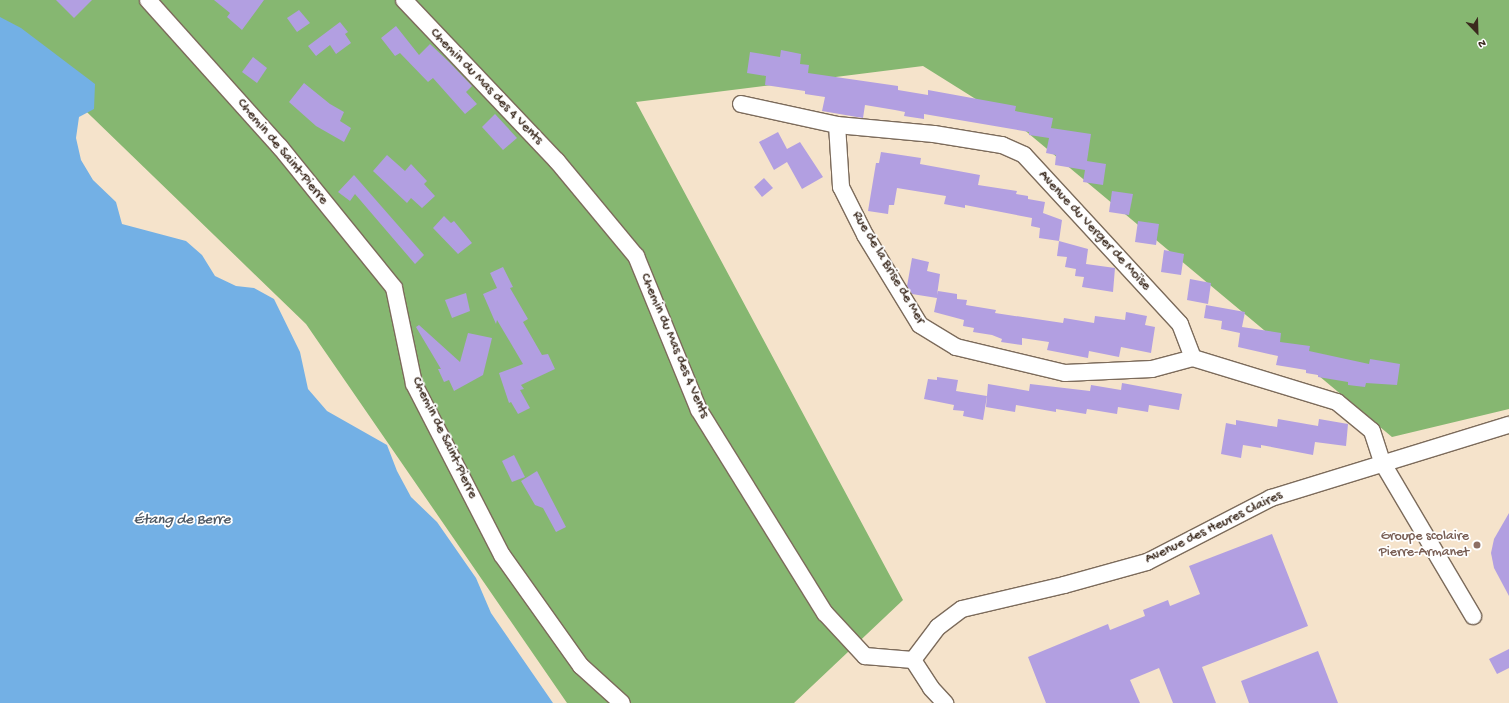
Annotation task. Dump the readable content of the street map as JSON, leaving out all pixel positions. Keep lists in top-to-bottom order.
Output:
{
  "streets": {
    "street": [
      "Chemin du Mas des 4 Vents",
      "Chemin de Saint-Pierre",
      "Avenue du Verger de Moïse",
      "Rue de la Brise de Mer",
      "Avenue des Heures Claires"
    ]
  },
  "crossings": [
    ["Chemin du Mas des 4 Vents", "Avenue des Heures Claires"],
    ["Avenue du Verger de Moïse", "Rue de la Brise de Mer"]
  ],
  "water": ["Étang de Berre"],
  "places": ["Groupe scolaire Pierre-Armanet"],
  "north": "bottom right"
}
